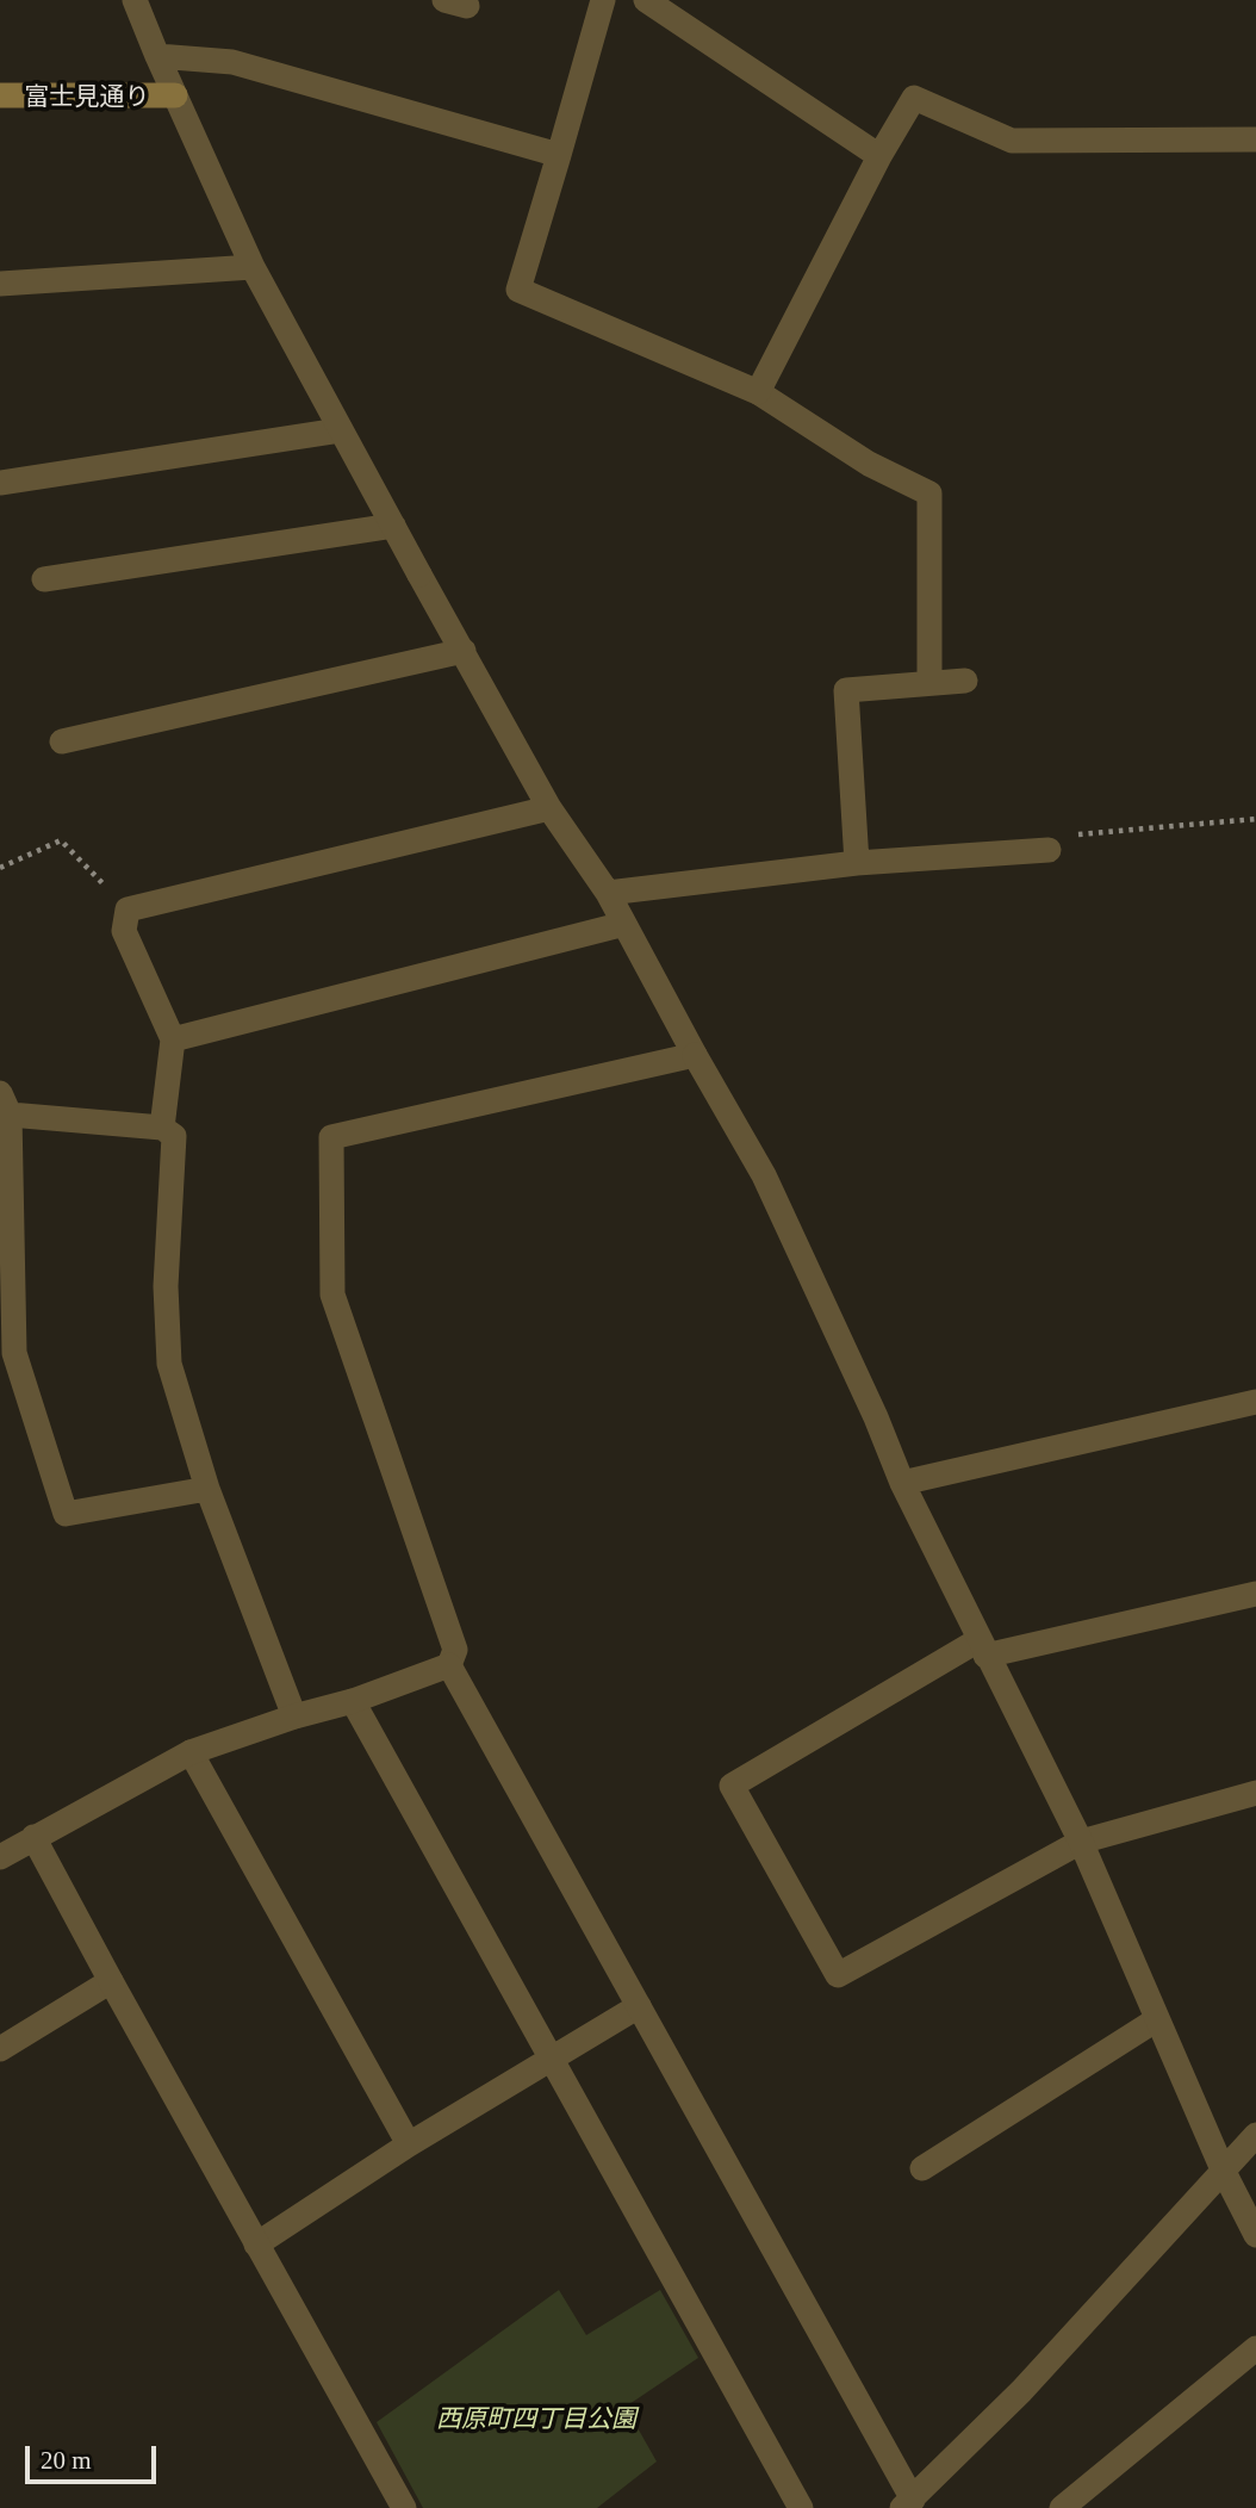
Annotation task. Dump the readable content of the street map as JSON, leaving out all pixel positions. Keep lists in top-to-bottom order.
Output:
{
  "streets": {
    "street": ["富士見通り"]
  },
  "parks": ["西原町四丁目公園"],
  "scale_bar": "20 m"
}
